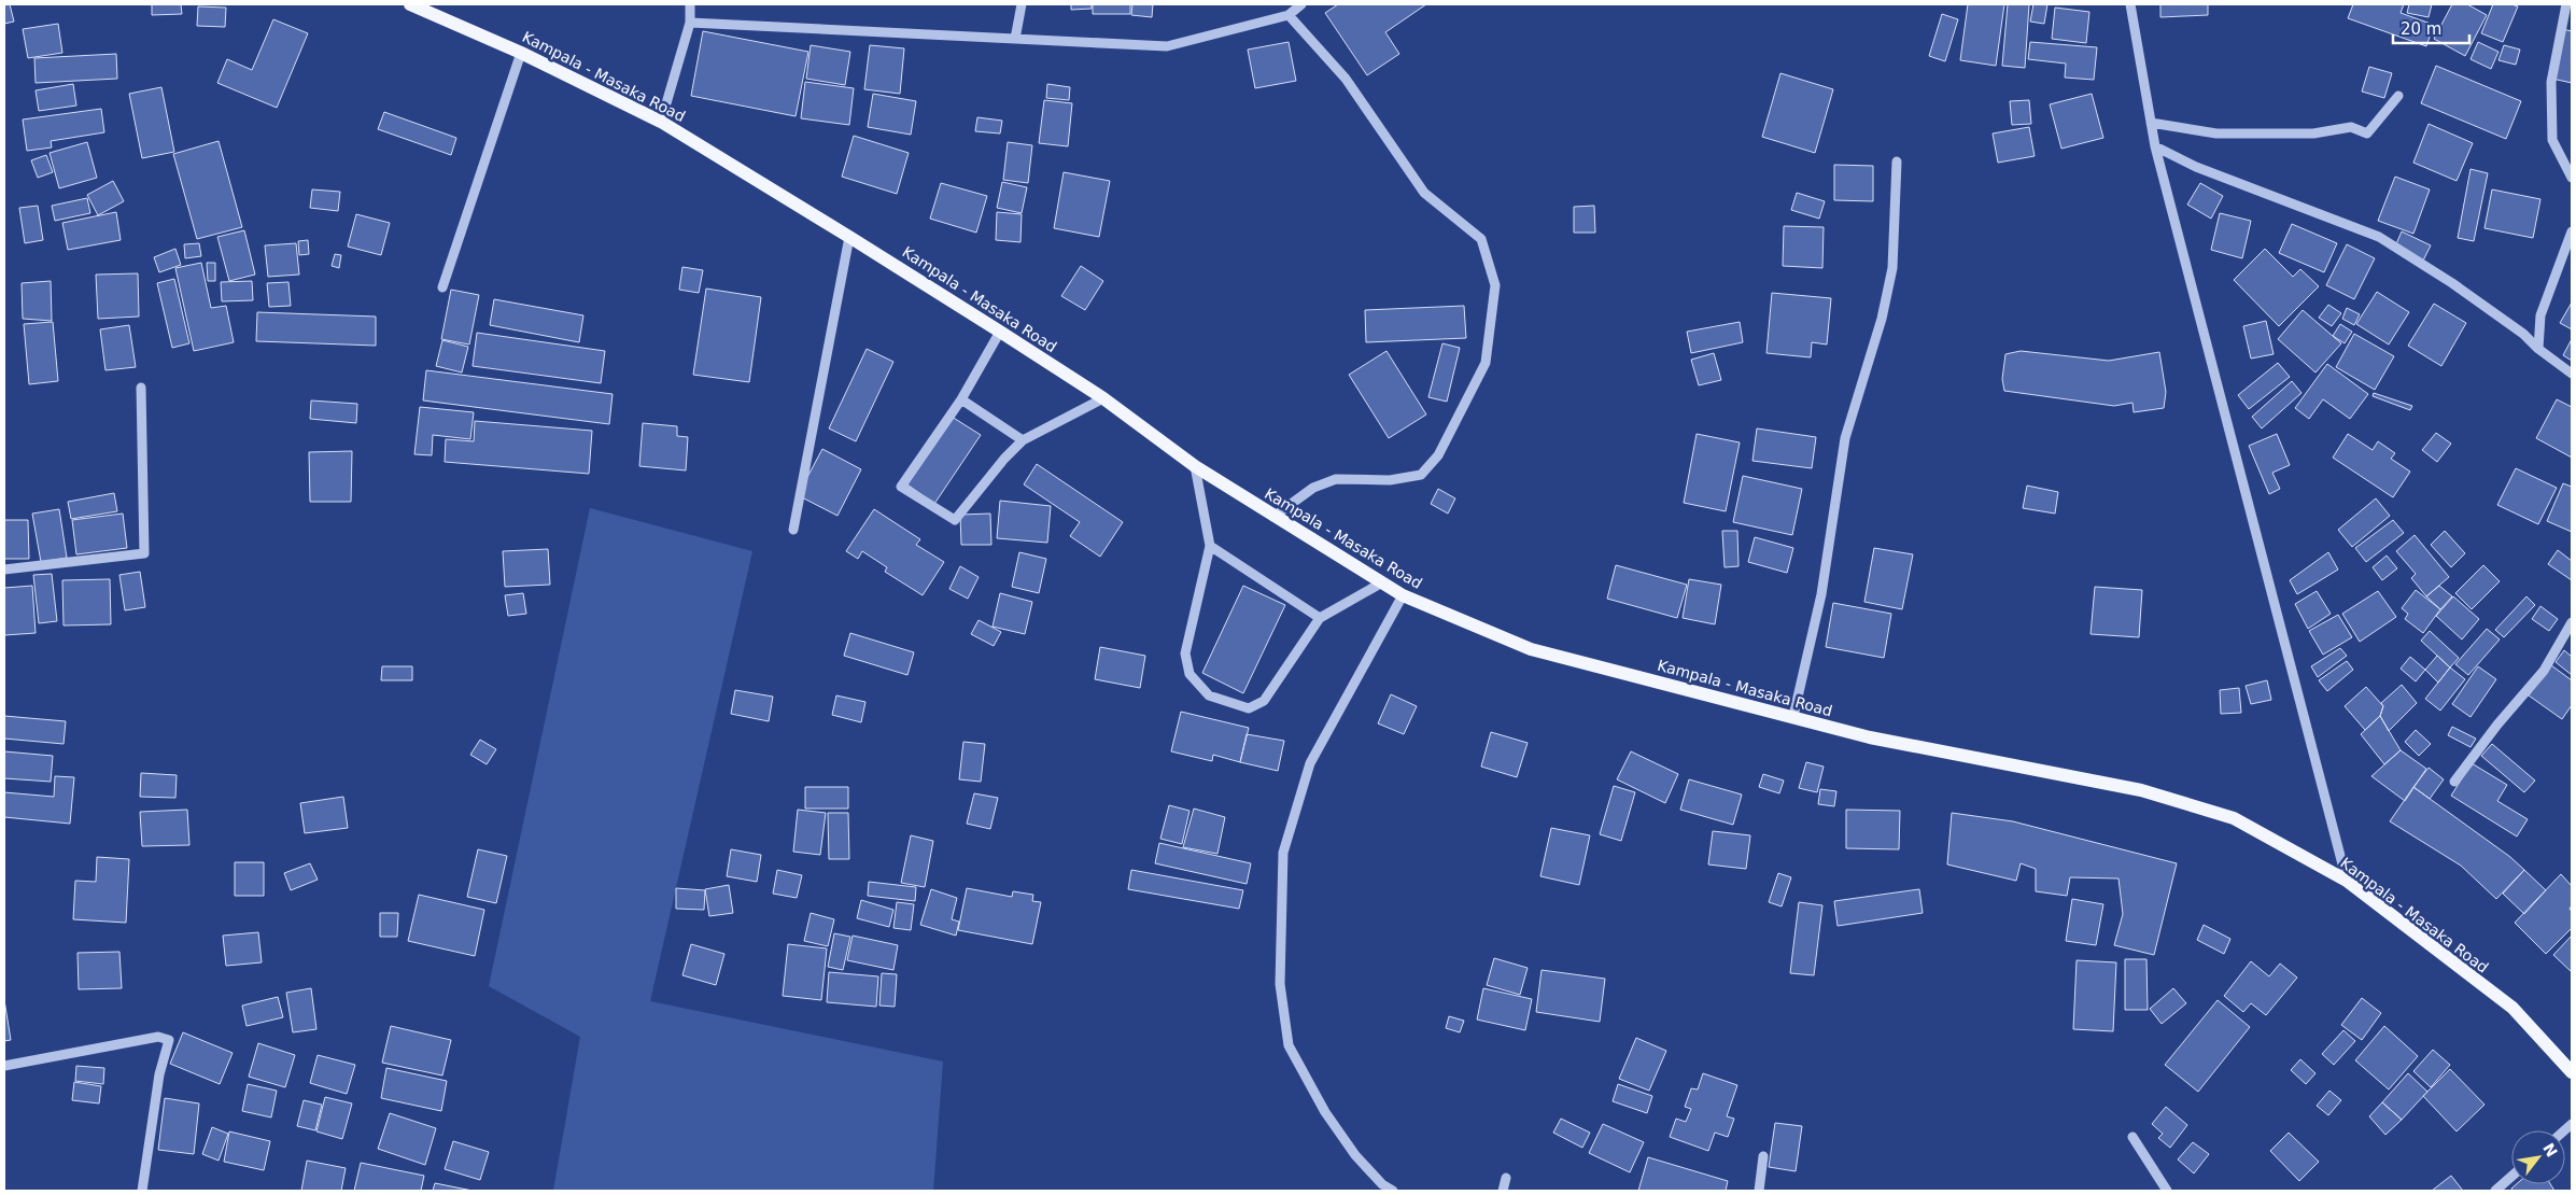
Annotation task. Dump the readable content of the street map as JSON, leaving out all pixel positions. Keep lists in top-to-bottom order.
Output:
{
  "streets": {
    "main road": ["Kampala - Masaka Road"]
  },
  "scale_bar": "20 m",
  "north": "top right"
}
